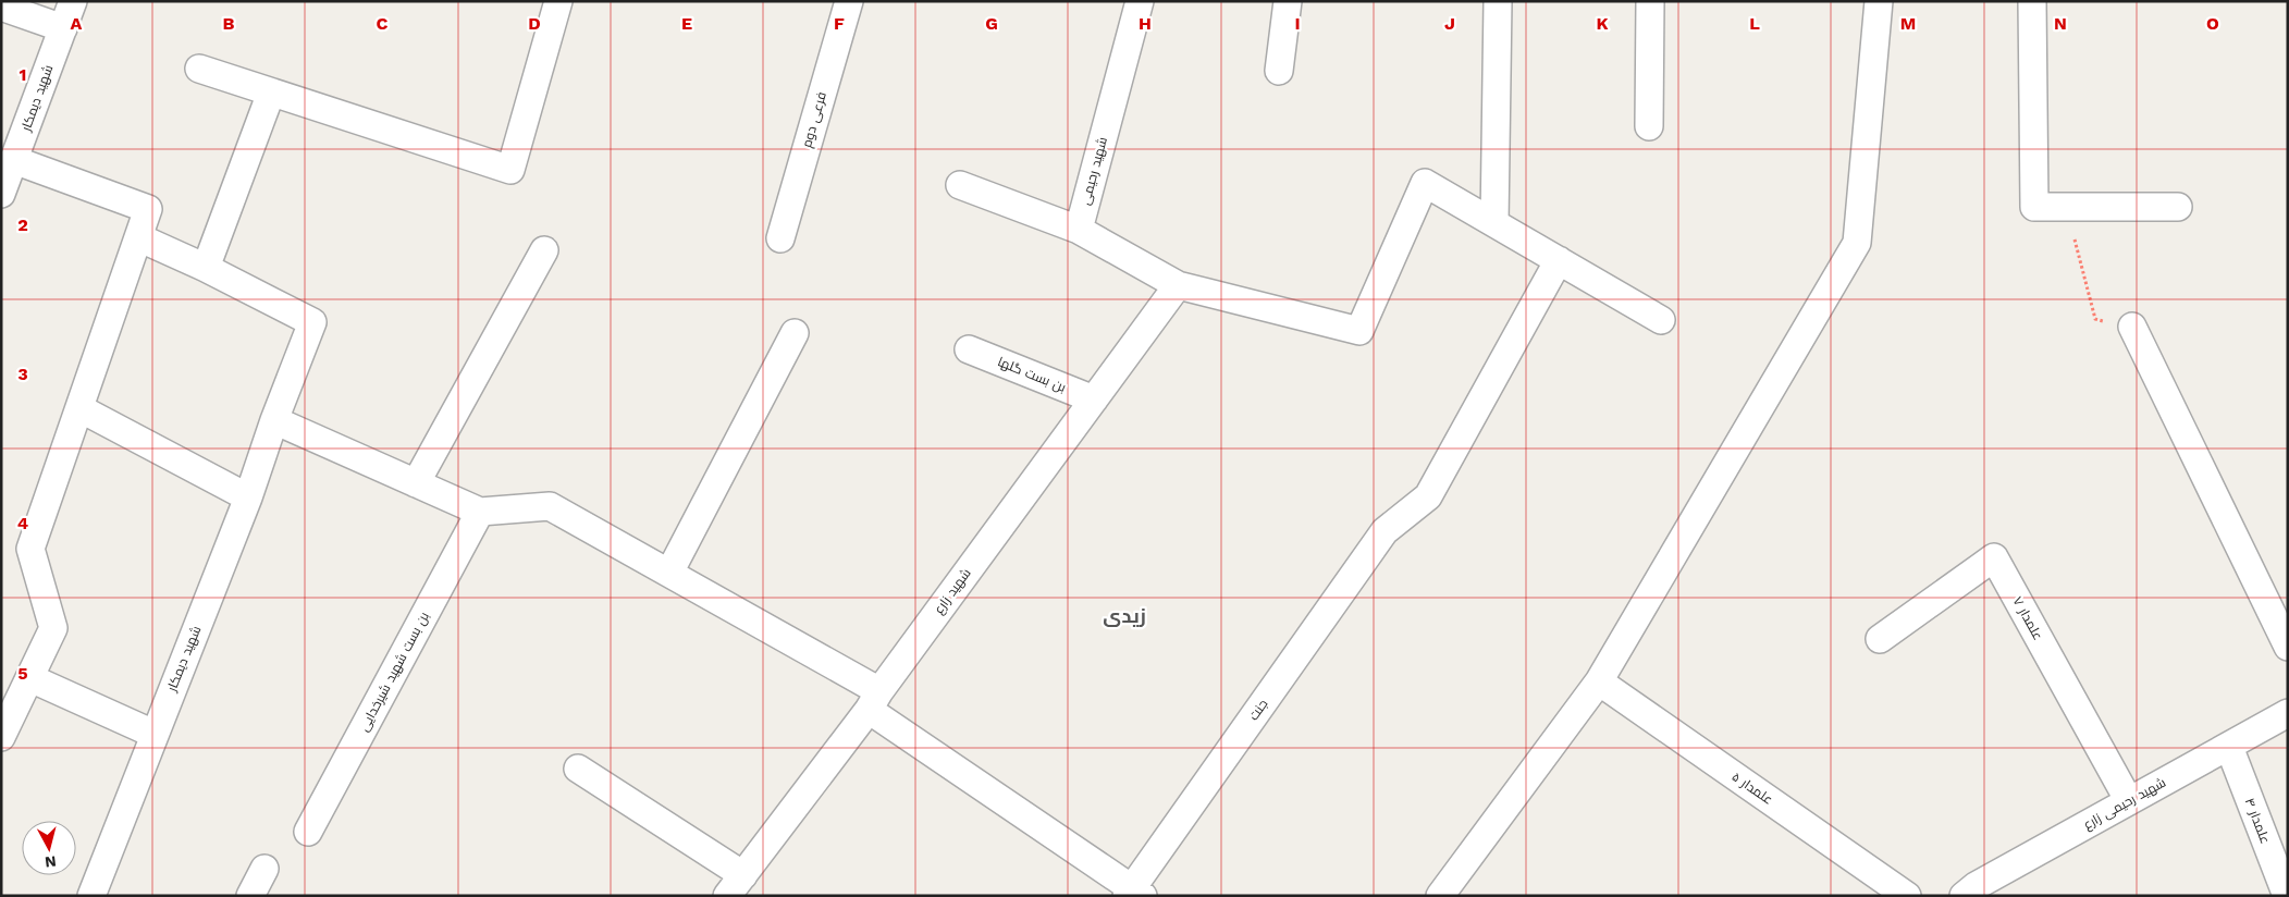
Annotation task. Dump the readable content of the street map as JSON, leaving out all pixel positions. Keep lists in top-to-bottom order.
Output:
{
  "streets": {
    "street": [
      "شهید دیمکار",
      "فرعی دوم",
      "شهید رحیمی",
      "بن بست گلها",
      "شهید زارع",
      "علمدار ۷",
      "بن بست شهید شیرخدایی",
      "جنت",
      "علمدار ۵",
      "شهید رحیمی زارع",
      "علمدار ۴"
    ]
  },
  "crossings": [
    ["بن بست گلها", "شهید زارع"],
    ["علمدار ۷", "شهید رحیمی زارع"],
    ["شهید رحیمی زارع", "علمدار ۴"]
  ],
  "districts": ["زیدی"],
  "north": "bottom",
  "grid": {
    "columns": [
      "A",
      "B",
      "C",
      "D",
      "E",
      "F",
      "G",
      "H",
      "I",
      "J",
      "K",
      "L",
      "M",
      "N",
      "O"
    ],
    "rows": [
      "1",
      "2",
      "3",
      "4",
      "5"
    ]
  }
}
